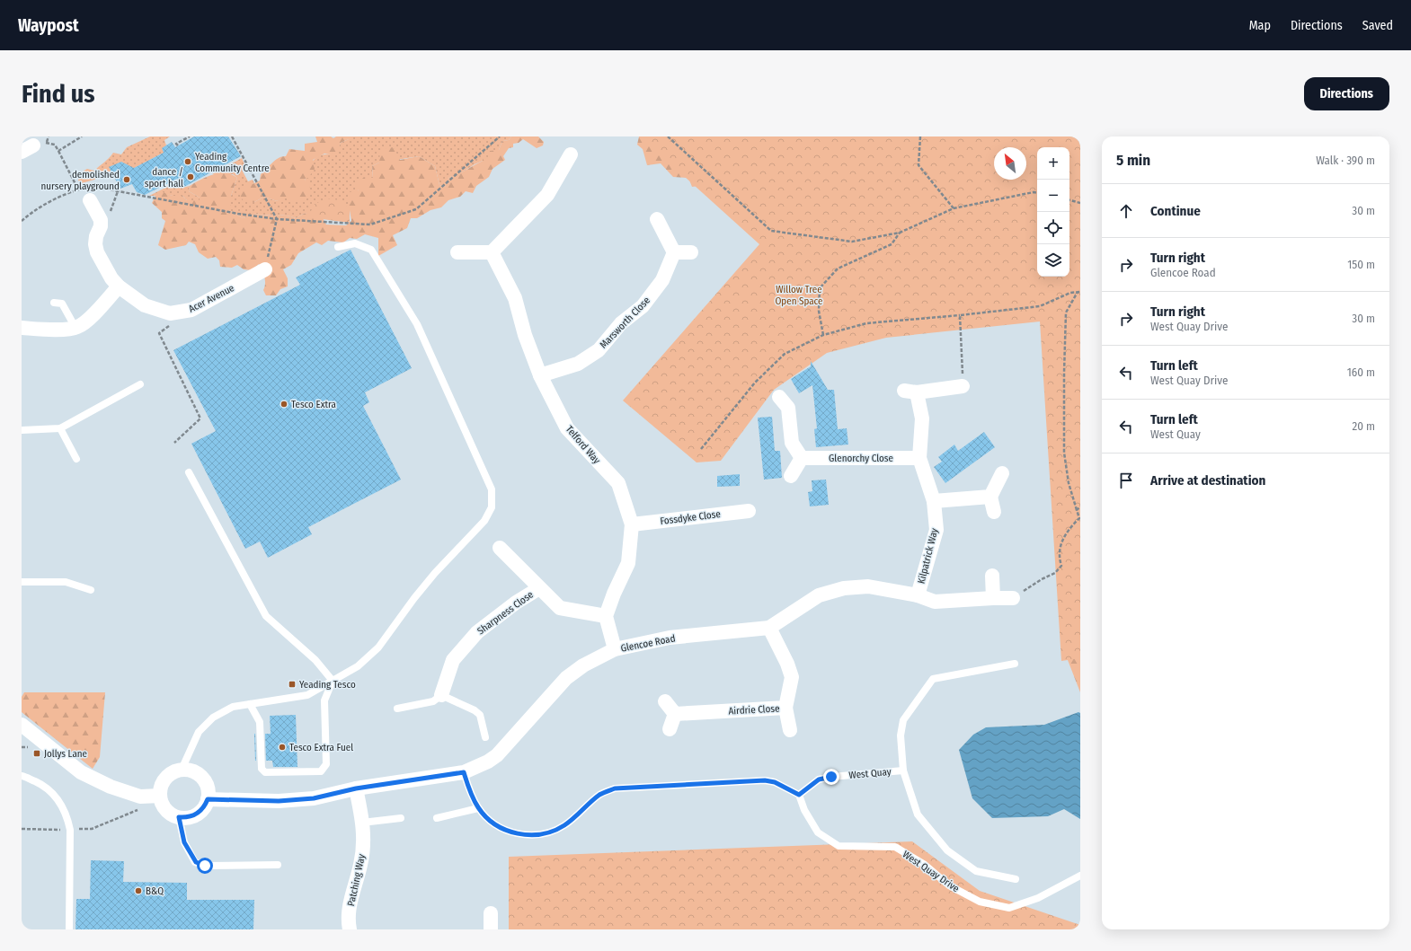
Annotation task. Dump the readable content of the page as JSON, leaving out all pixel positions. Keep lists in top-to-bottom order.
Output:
{
  "streets": {
    "street": [
      "Acer Avenue",
      "Marsworth Close",
      "Telford Way",
      "Glenorchy Close",
      "Fossdyke Close",
      "Kilpatrick Way",
      "Sharpness Close",
      "Glencoe Road",
      "Airdrie Close",
      "Patching Way"
    ],
    "lane": ["West Quay", "West Quay Drive"]
  },
  "crossings": [
    ["Marsworth Close", "Telford Way"],
    ["Telford Way", "Fossdyke Close"],
    ["Glenorchy Close", "Kilpatrick Way"],
    ["Kilpatrick Way", "Glencoe Road"],
    ["Glencoe Road", "Airdrie Close"],
    ["Glencoe Road", "Patching Way"],
    ["West Quay", "West Quay Drive"]
  ],
  "parks": ["Willow Tree Open Space"],
  "places": {
    "other": [
      "Yeading Community Centre",
      "dance / sport hall",
      "demolished nursery playground",
      "Tesco Extra",
      "Tesco Extra Fuel",
      "B&Q"
    ],
    "transit": ["Yeading Tesco", "Jollys Lane"]
  },
  "north": "top left",
  "page": {
    "header": "Waypost",
    "nav": ["Map", "Directions", "Saved"],
    "buttons": "Directions",
    "title": "Find us",
    "heading": ["5 min", "Walk · 390 m"],
    "map_buttons": ["+", "−"],
    "list": [
      ["Continue", "30 m"],
      ["Turn right", "Glencoe Road", "150 m"],
      ["Turn right", "West Quay Drive", "30 m"],
      ["Turn left", "West Quay Drive", "160 m"],
      ["Turn left", "West Quay", "20 m"],
      "Arrive at destination"
    ]
  }
}
